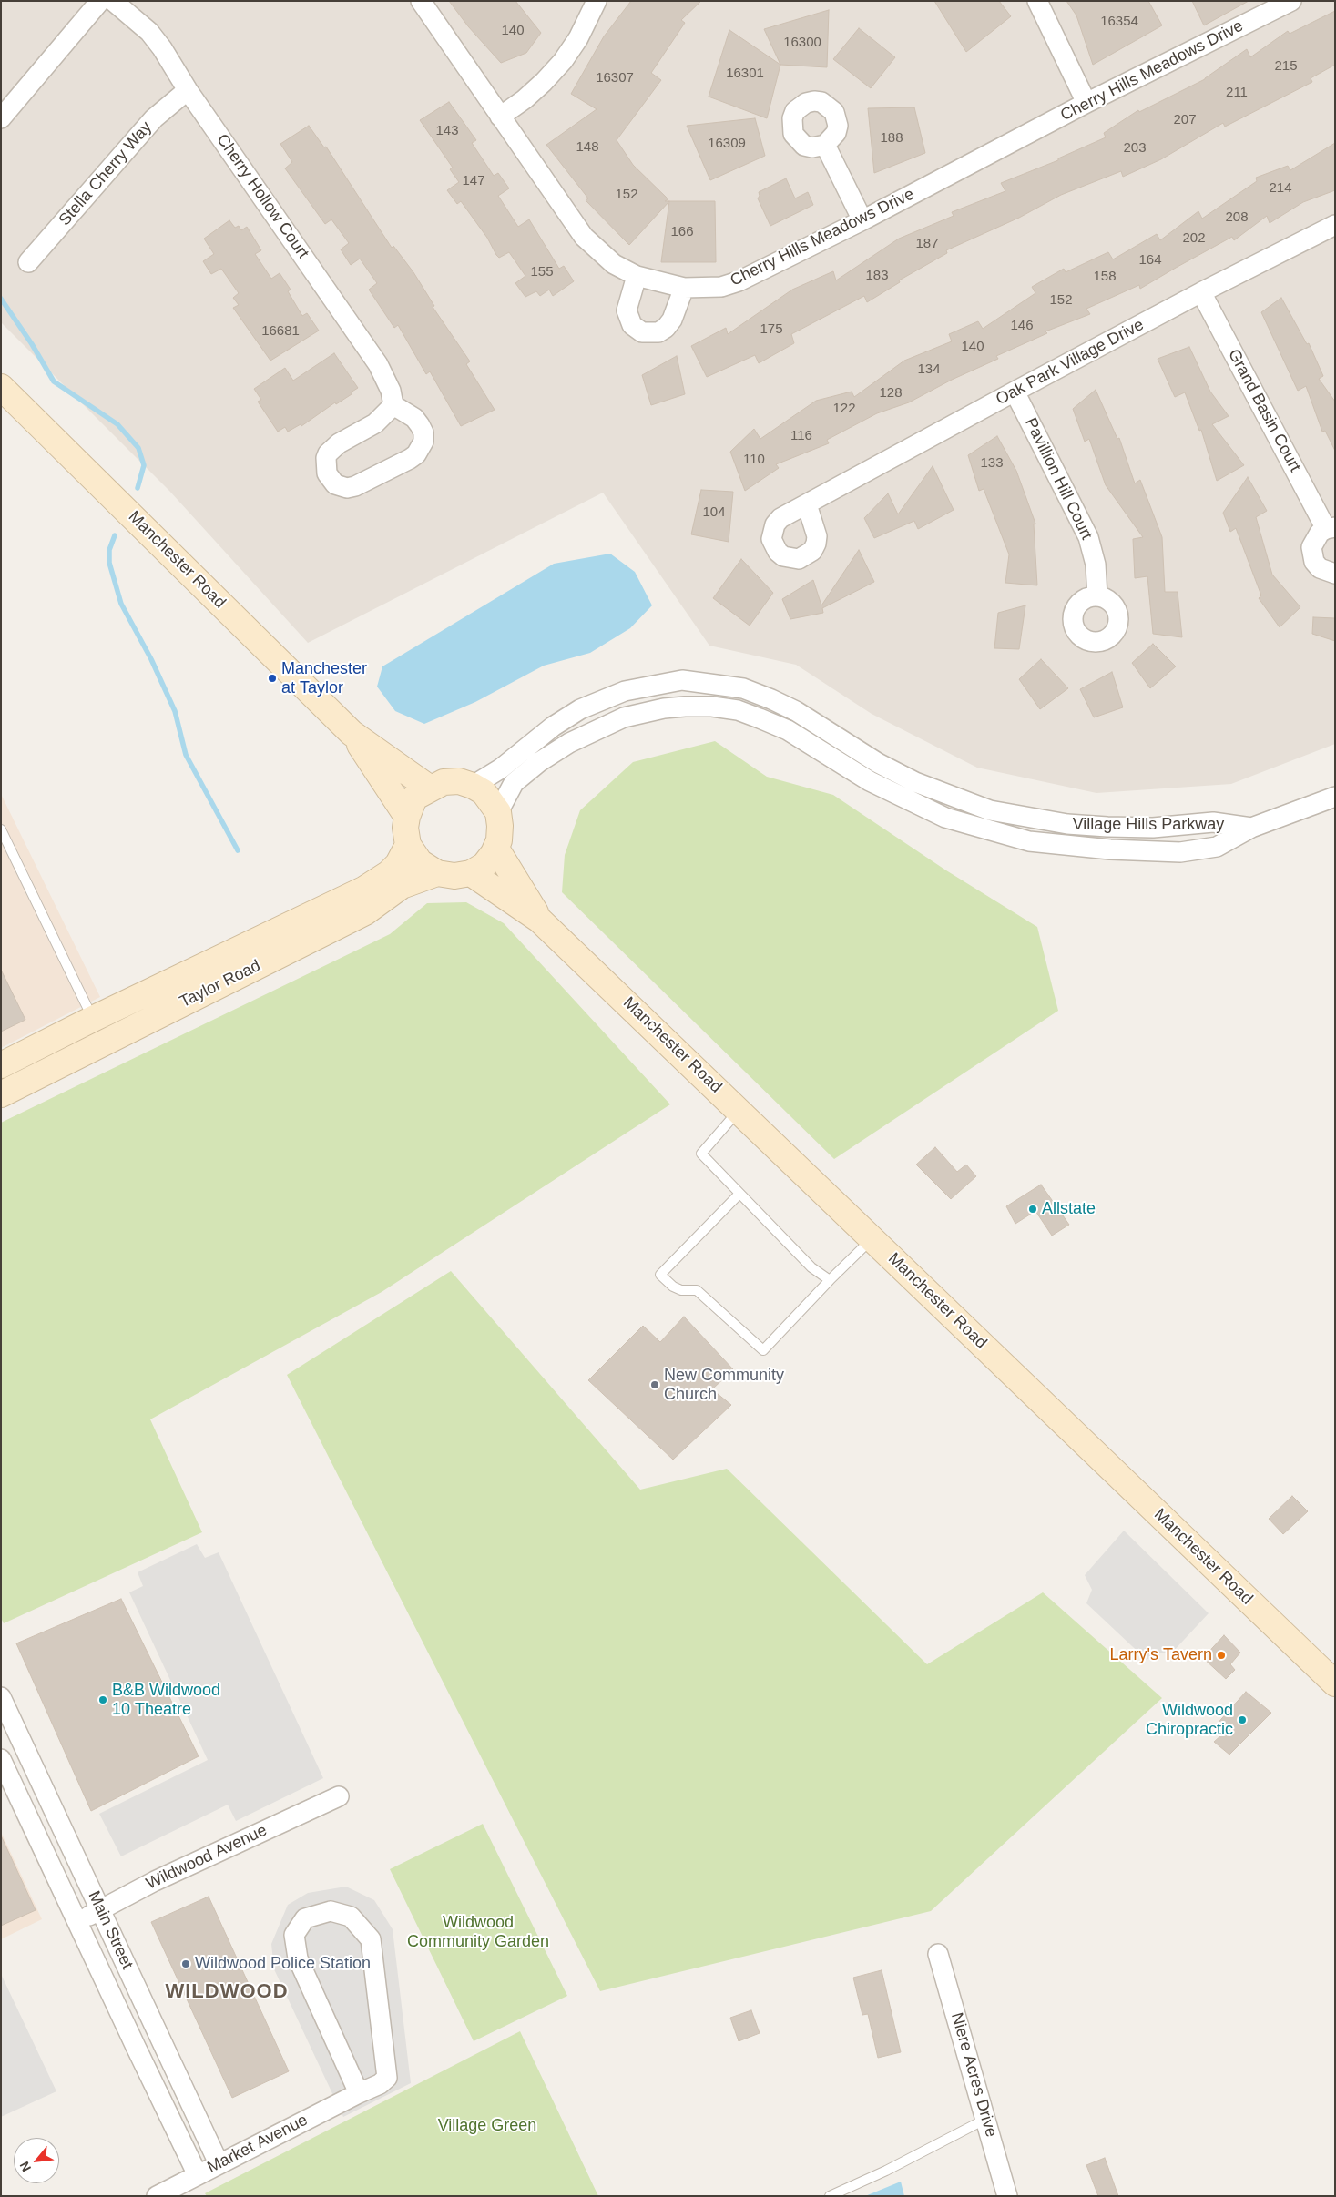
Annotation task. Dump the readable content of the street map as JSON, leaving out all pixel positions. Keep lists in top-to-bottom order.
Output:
{
  "streets": {
    "street": [
      "Cherry Hills Meadows Drive",
      "Stella Cherry Way",
      "Cherry Hollow Court",
      "Oak Park Village Drive",
      "Grand Basin Court",
      "Pavillion Hill Court",
      "Manchester Road",
      "Village Hills Parkway",
      "Taylor Road",
      "Wildwood Avenue",
      "Main Street",
      "Niere Acres Drive",
      "Market Avenue"
    ]
  },
  "crossings": [
    ["Stella Cherry Way", "Cherry Hollow Court"],
    ["Oak Park Village Drive", "Grand Basin Court"],
    ["Oak Park Village Drive", "Pavillion Hill Court"],
    ["Manchester Road", "Village Hills Parkway"],
    ["Manchester Road", "Taylor Road"],
    ["Village Hills Parkway", "Taylor Road"],
    ["Wildwood Avenue", "Main Street"],
    ["Main Street", "Market Avenue"]
  ],
  "districts": ["WILDWOOD"],
  "parks": ["Wildwood Community Garden", "Village Green"],
  "places": [
    "Manchester at Taylor",
    "Allstate",
    "New Community Church",
    "Larry's Tavern",
    "B&B Wildwood 10 Theatre",
    "Wildwood Chiropractic",
    "Wildwood Police Station"
  ],
  "house_numbers": [
    "16354",
    "140",
    "16300",
    "215",
    "16301",
    "16307",
    "211",
    "207",
    "143",
    "188",
    "16309",
    "148",
    "203",
    "147",
    "214",
    "152",
    "208",
    "166",
    "202",
    "187",
    "164",
    "155",
    "183",
    "158",
    "152",
    "146",
    "175",
    "16681",
    "140",
    "134",
    "128",
    "122",
    "116",
    "110",
    "133",
    "104"
  ],
  "north": "bottom left"
}
